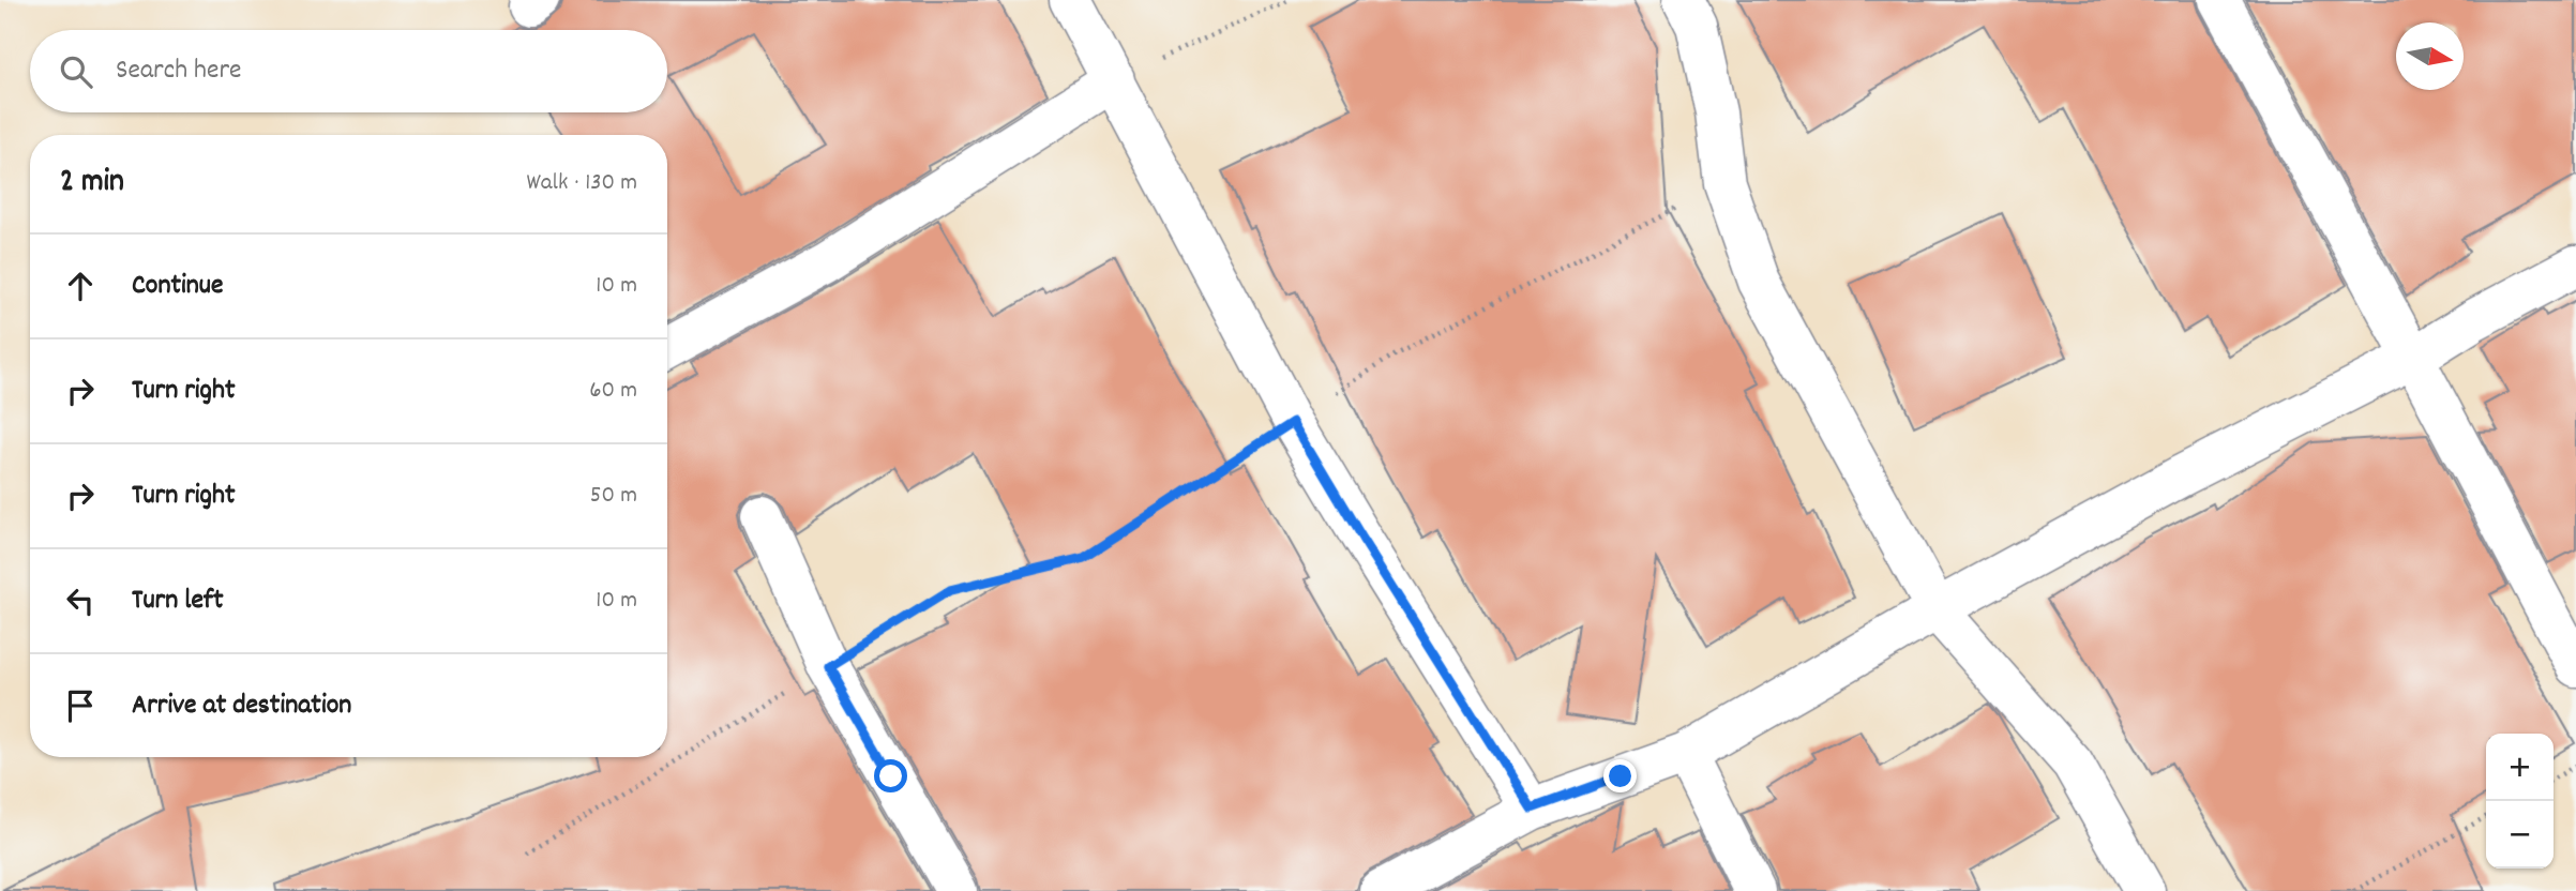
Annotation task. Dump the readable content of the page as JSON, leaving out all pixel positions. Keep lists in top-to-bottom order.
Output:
{
  "north": "right",
  "page": {
    "search": "Search here",
    "heading": ["2 min", "Walk · 130 m"],
    "list": [
      ["Continue", "10 m"],
      ["Turn right", "60 m"],
      ["Turn right", "50 m"],
      ["Turn left", "10 m"],
      "Arrive at destination"
    ],
    "map_buttons": ["+", "−"]
  }
}
